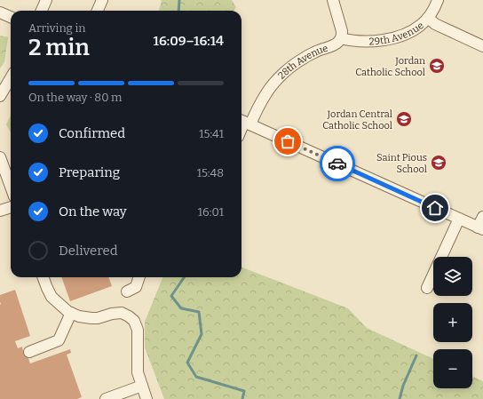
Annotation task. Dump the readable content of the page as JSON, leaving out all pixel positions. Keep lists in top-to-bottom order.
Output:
{
  "streets": {
    "street": ["29th Avenue", "28th Avenue"]
  },
  "crossings": [
    ["29th Avenue", "28th Avenue"]
  ],
  "places": {
    "school or university": ["Jordan Catholic School", "Jordan Central Catholic School", "Saint Pious School"]
  },
  "page": {
    "heading": ["2 min", "Arriving in", "16:09–16:14"],
    "bar": "On the way · 80 m",
    "list": [
      ["Confirmed", "15:41"],
      ["Preparing", "15:48"],
      ["On the way", "16:01"],
      "Delivered"
    ],
    "map_buttons": ["+", "−"]
  }
}
